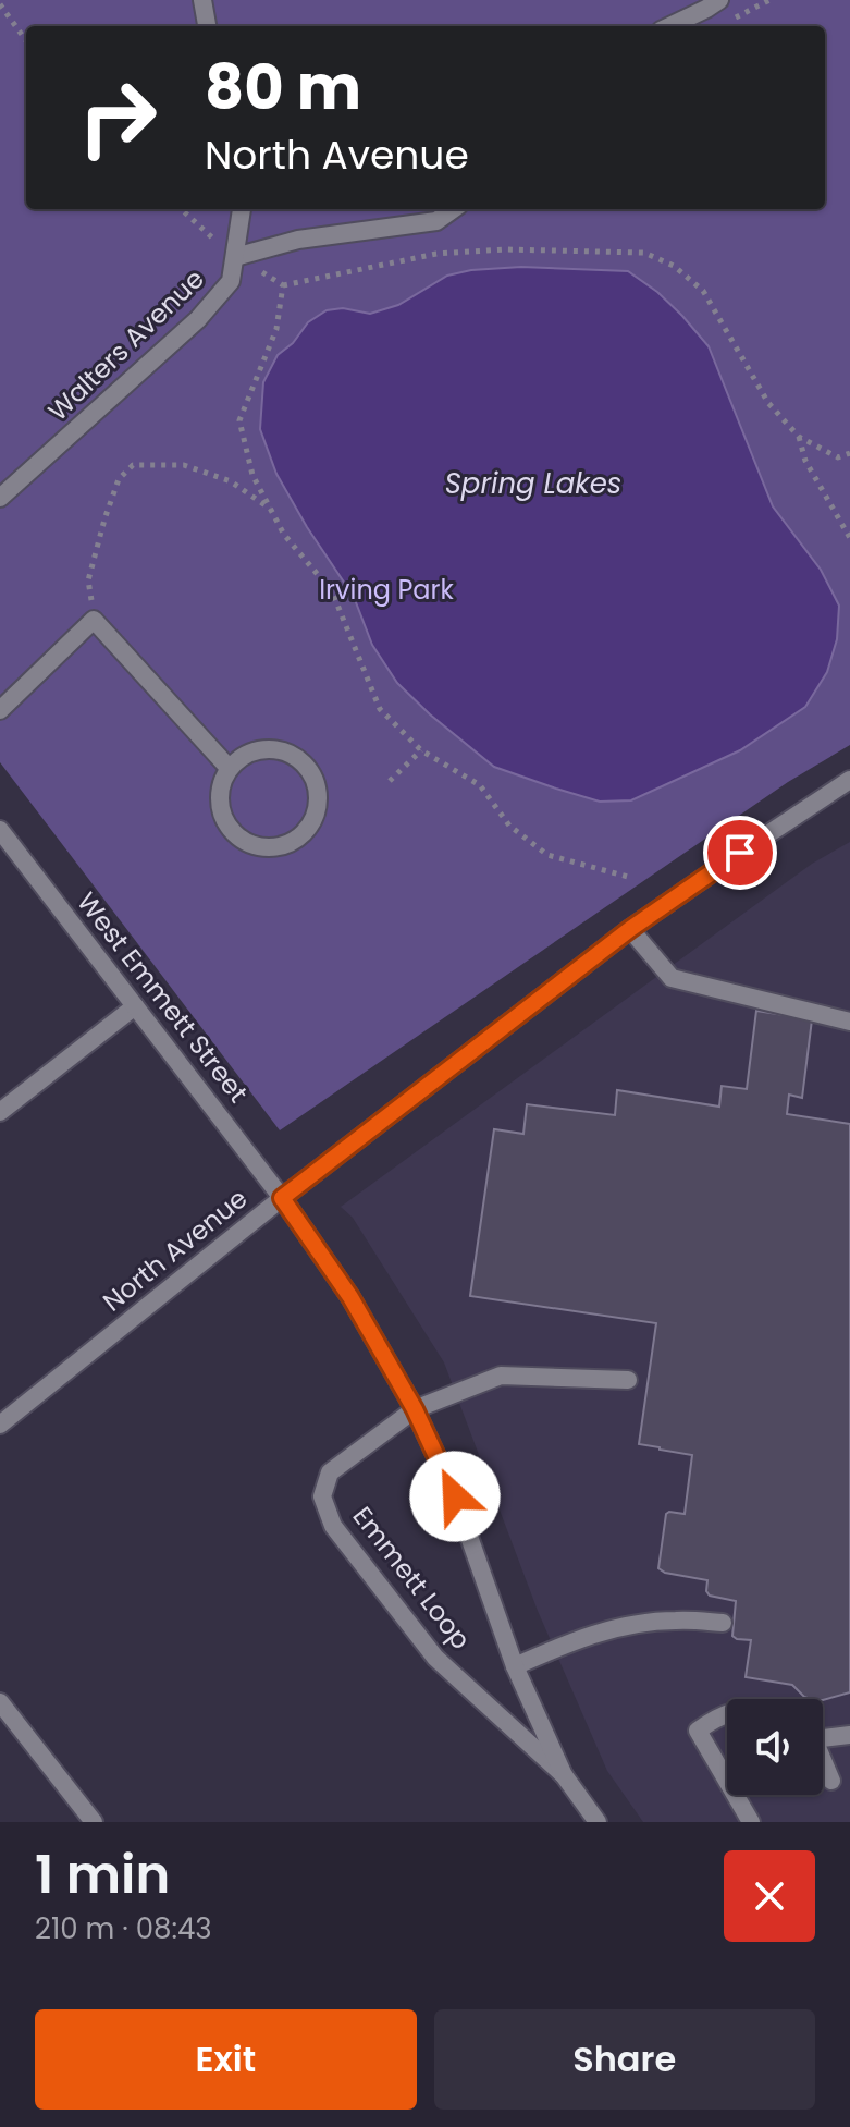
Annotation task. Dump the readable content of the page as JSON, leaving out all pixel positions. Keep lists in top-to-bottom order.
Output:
{
  "streets": {
    "street": [
      "Walters Avenue",
      "West Emmett Street",
      "North Avenue",
      "Emmett Loop"
    ]
  },
  "crossings": [
    ["West Emmett Street", "North Avenue"],
    ["West Emmett Street", "Emmett Loop"]
  ],
  "water": ["Spring Lakes"],
  "parks": ["Irving Park"],
  "page": {
    "turn": ["80 m", "North Avenue"],
    "heading": ["1 min", "210 m · 08:43"],
    "buttons": ["Exit", "Share"]
  }
}
